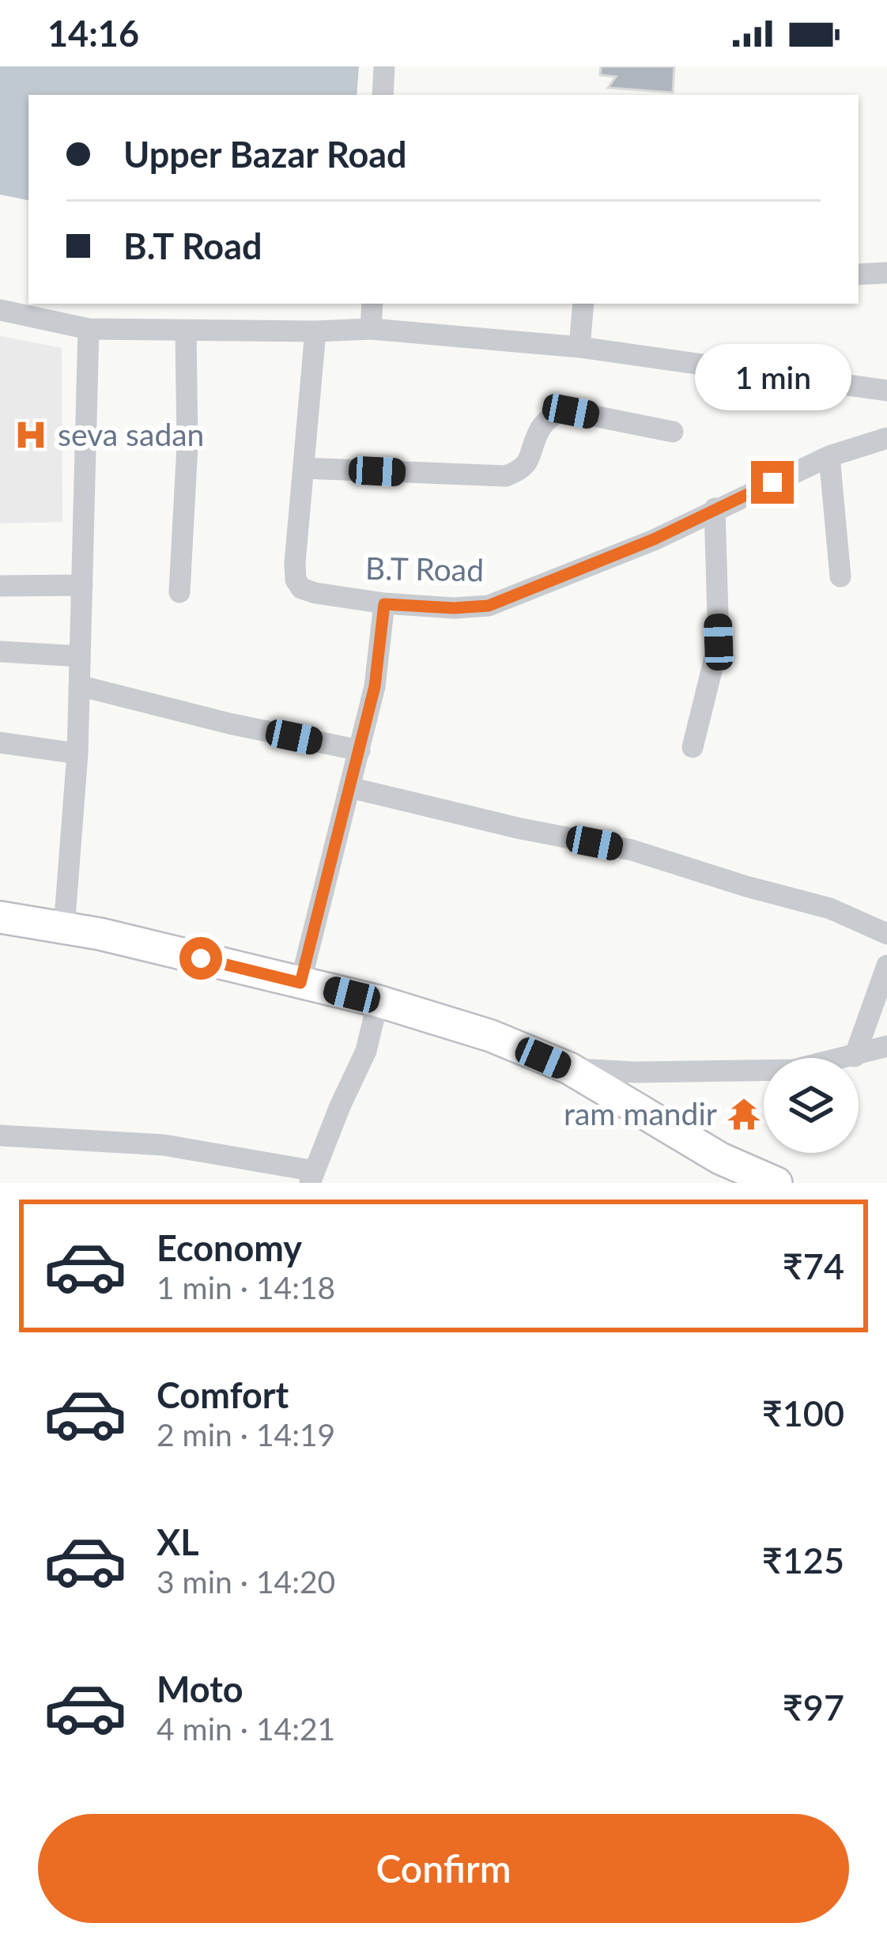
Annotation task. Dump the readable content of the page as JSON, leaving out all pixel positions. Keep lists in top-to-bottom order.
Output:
{
  "streets": {
    "street": ["B.T Road"]
  },
  "places": {
    "hospital": ["seva sadan"],
    "temple": ["ram mandir"]
  },
  "page": {
    "status": "14:16",
    "banner": ["Upper Bazar Road", "B.T Road"],
    "bubble": "1 min",
    "list": [
      {
        "name": "Economy",
        "note": "1 min · 14:18",
        "value": "₹74"
      },
      {
        "name": "Comfort",
        "note": "2 min · 14:19",
        "value": "₹100"
      },
      {
        "name": "XL",
        "note": "3 min · 14:20",
        "value": "₹125"
      },
      {
        "name": "Moto",
        "note": "4 min · 14:21",
        "value": "₹97"
      }
    ],
    "buttons": "Confirm"
  }
}
